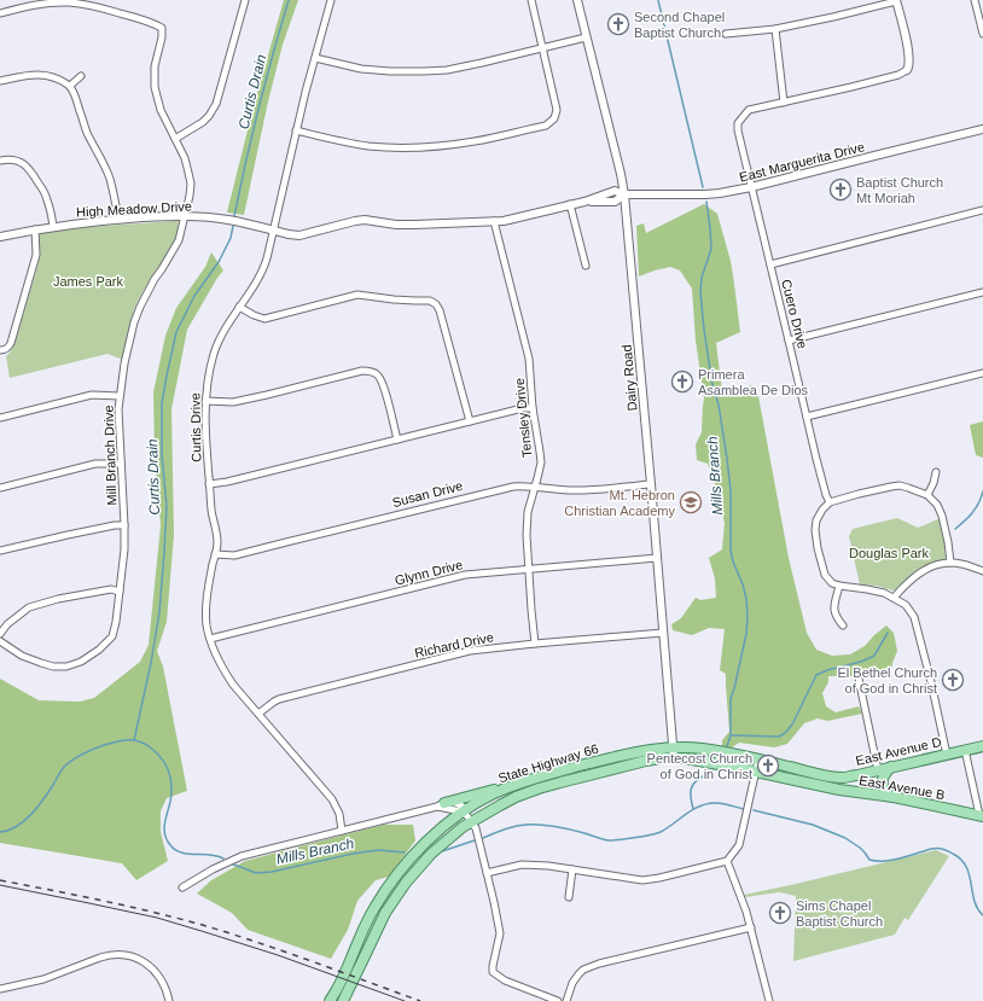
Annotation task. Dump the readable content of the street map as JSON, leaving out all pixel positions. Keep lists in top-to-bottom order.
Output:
{
  "streets": {
    "main road": ["East Avenue D", "State Highway 66", "East Avenue B"],
    "street": [
      "East Marguerita Drive",
      "High Meadow Drive",
      "Cuero Drive",
      "Dairy Road",
      "Tensley Drive",
      "Curtis Drive",
      "Mill Branch Drive",
      "Susan Drive",
      "Glynn Drive",
      "Richard Drive"
    ]
  },
  "crossings": [
    ["East Marguerita Drive", "High Meadow Drive"],
    ["East Marguerita Drive", "Cuero Drive"],
    ["East Marguerita Drive", "Dairy Road"],
    ["High Meadow Drive", "Dairy Road"],
    ["High Meadow Drive", "Tensley Drive"],
    ["High Meadow Drive", "Curtis Drive"],
    ["High Meadow Drive", "Mill Branch Drive"],
    ["Dairy Road", "Susan Drive"],
    ["Dairy Road", "Glynn Drive"],
    ["Dairy Road", "Richard Drive"],
    ["Dairy Road", "State Highway 66"],
    ["Tensley Drive", "Susan Drive"],
    ["Tensley Drive", "Glynn Drive"],
    ["Tensley Drive", "Richard Drive"],
    ["Curtis Drive", "Susan Drive"],
    ["Curtis Drive", "Glynn Drive"],
    ["Curtis Drive", "Richard Drive"],
    ["East Avenue D", "State Highway 66"],
    ["State Highway 66", "East Avenue B"]
  ],
  "water": ["Curtis Drain", "Mills Branch"],
  "parks": ["James Park", "Douglas Park"],
  "places": {
    "church": [
      "Second Chapel Baptist Church",
      "Baptist Church Mt Moriah",
      "Primera Asamblea De Dios",
      "El Bethel Church of God in Christ",
      "Pentecost Church of God in Christ",
      "Sims Chapel Baptist Church"
    ],
    "school or university": ["Mt. Hebron Christian Academy"]
  }
}
